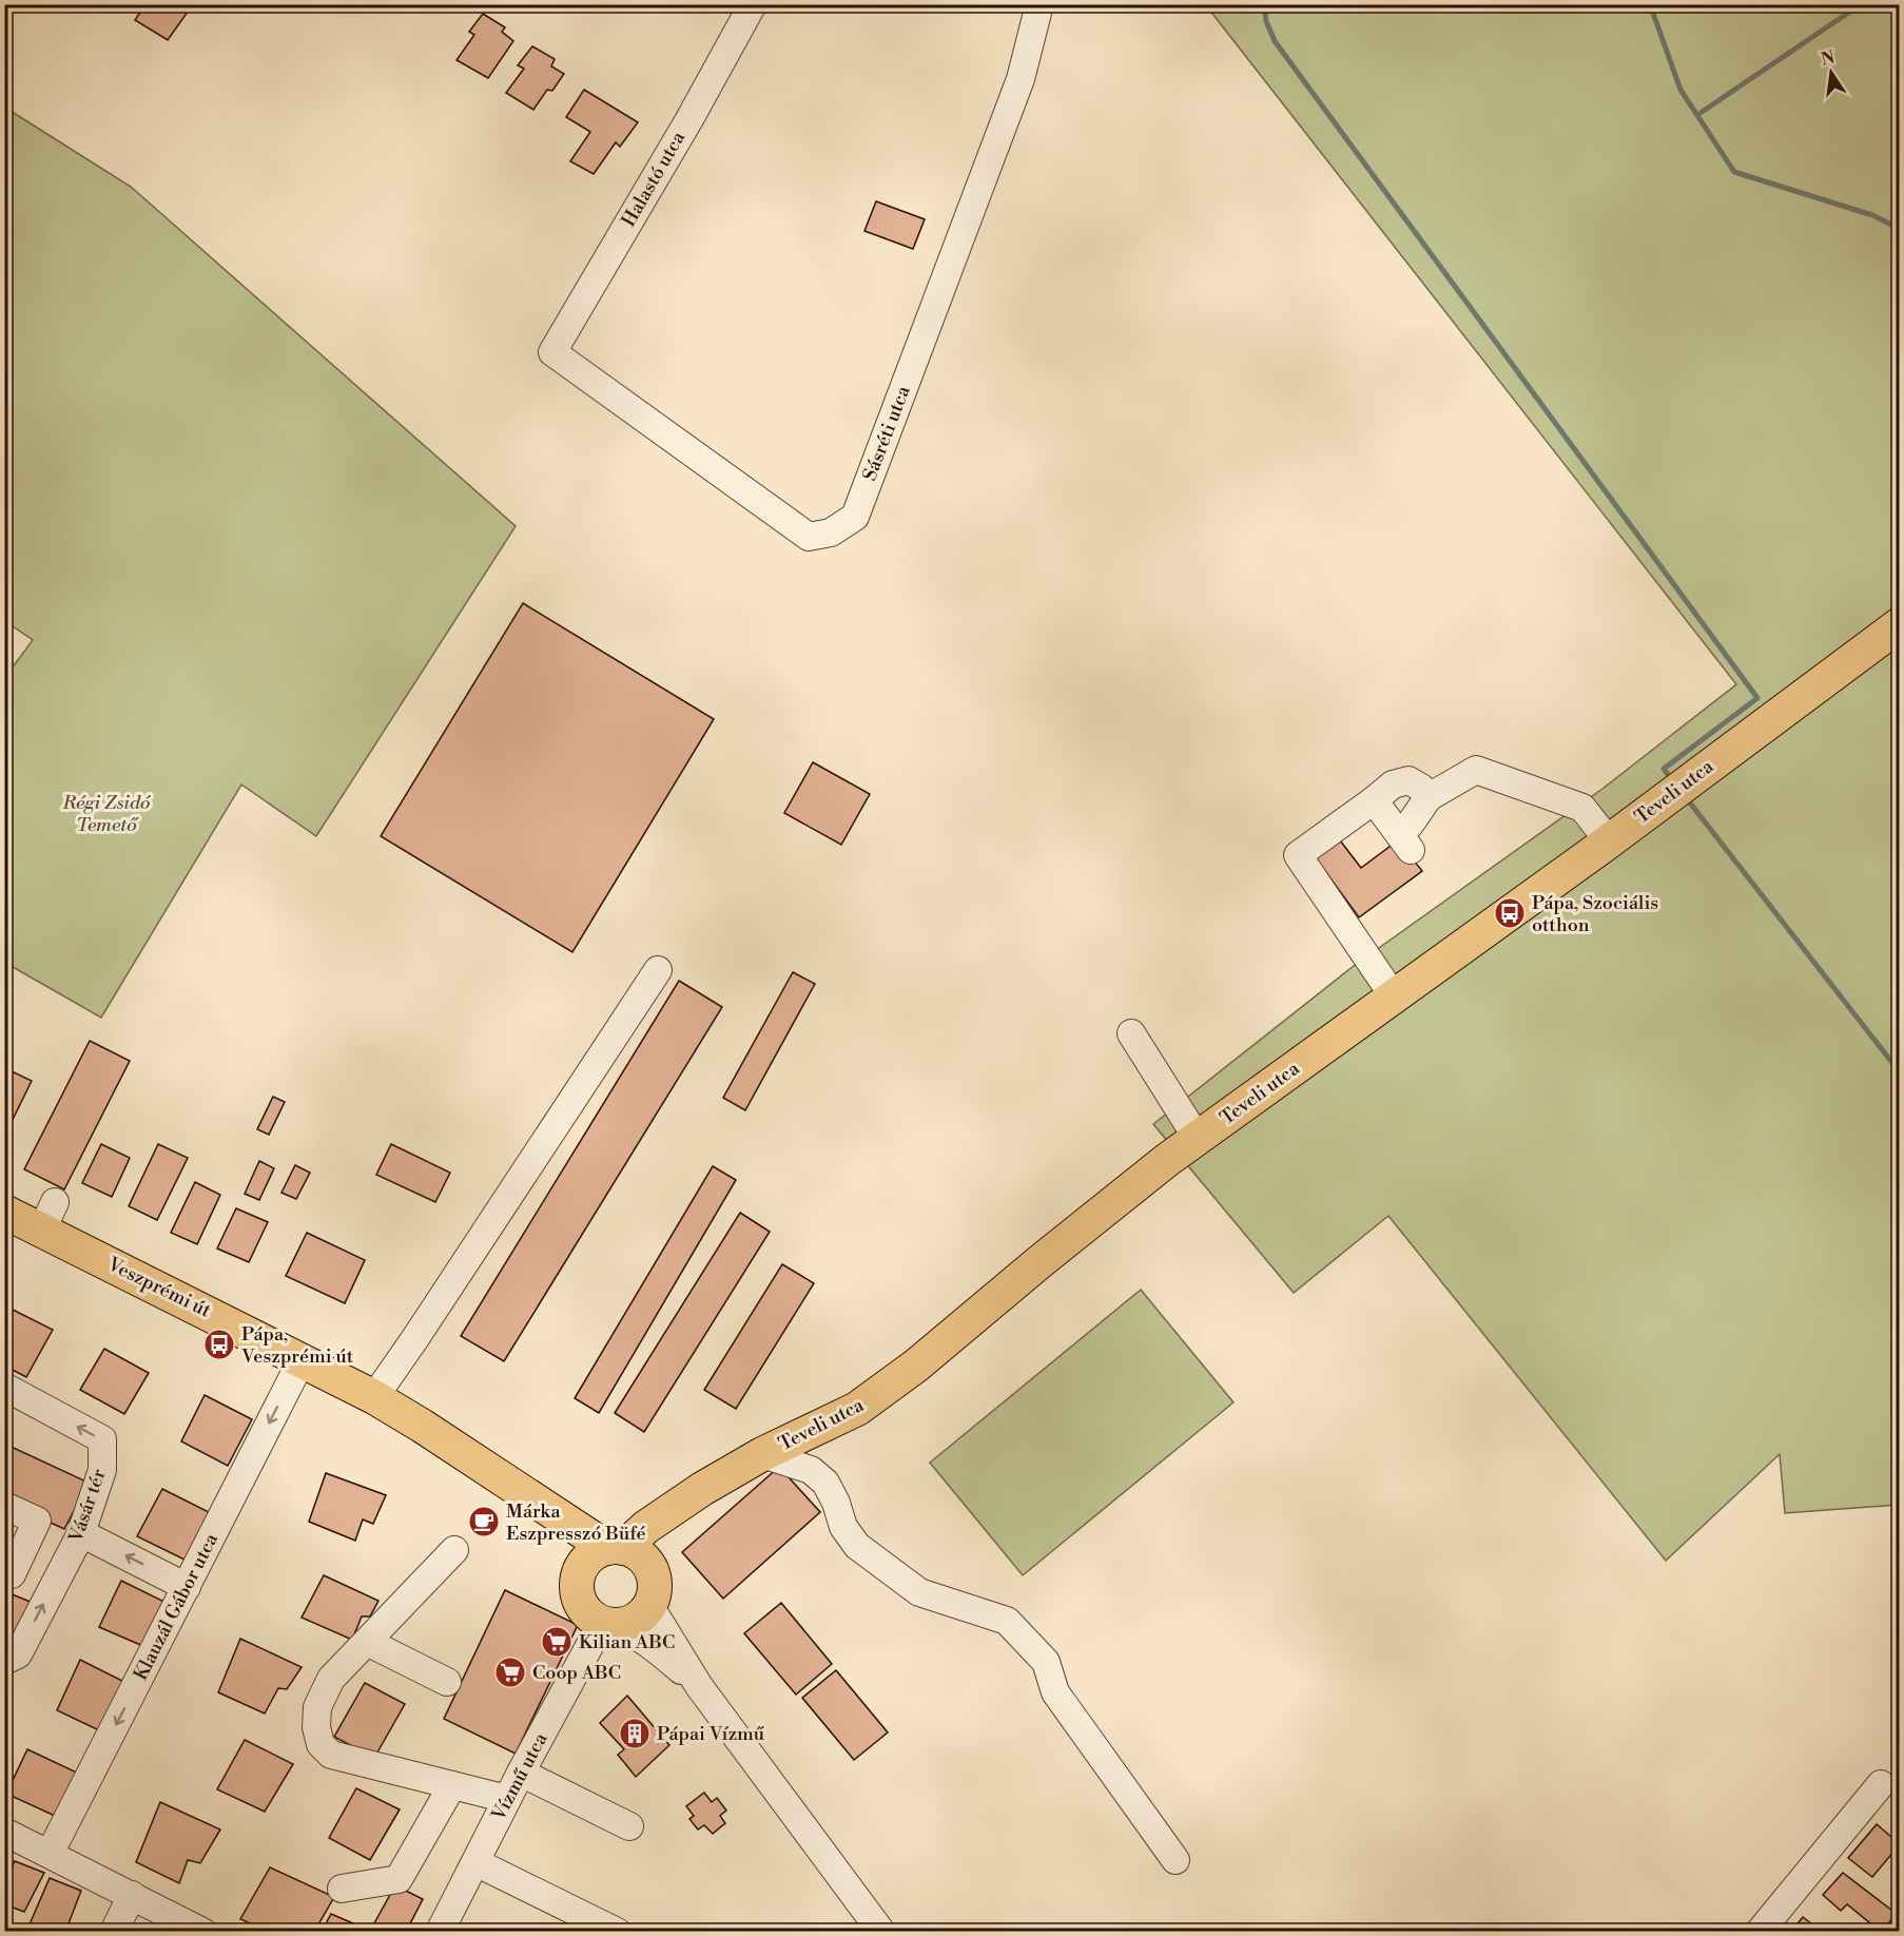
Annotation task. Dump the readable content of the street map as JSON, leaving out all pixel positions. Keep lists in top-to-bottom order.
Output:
{
  "streets": {
    "main road": ["Teveli utca", "Veszprémi út"],
    "street": [
      "Halastó utca",
      "Sásréti utca",
      "Vásár tér",
      "Klauzál Gábor utca",
      "Vízmű utca"
    ]
  },
  "crossings": [
    ["Halastó utca", "Sásréti utca"],
    ["Teveli utca", "Veszprémi út"],
    ["Teveli utca", "Vízmű utca"],
    ["Veszprémi út", "Klauzál Gábor utca"],
    ["Veszprémi út", "Vízmű utca"]
  ],
  "one_way": ["Klauzál Gábor utca"],
  "parks": ["Régi Zsidó Temető"],
  "places": {
    "bus stop": ["Pápa, Szociális otthon", "Pápa, Veszprémi út"],
    "cafe": ["Márka Eszpresszó Büfé"],
    "supermarket": ["Kilian ABC", "Coop ABC"],
    "building": ["Pápai Vízmű"]
  },
  "north": "top"
}
